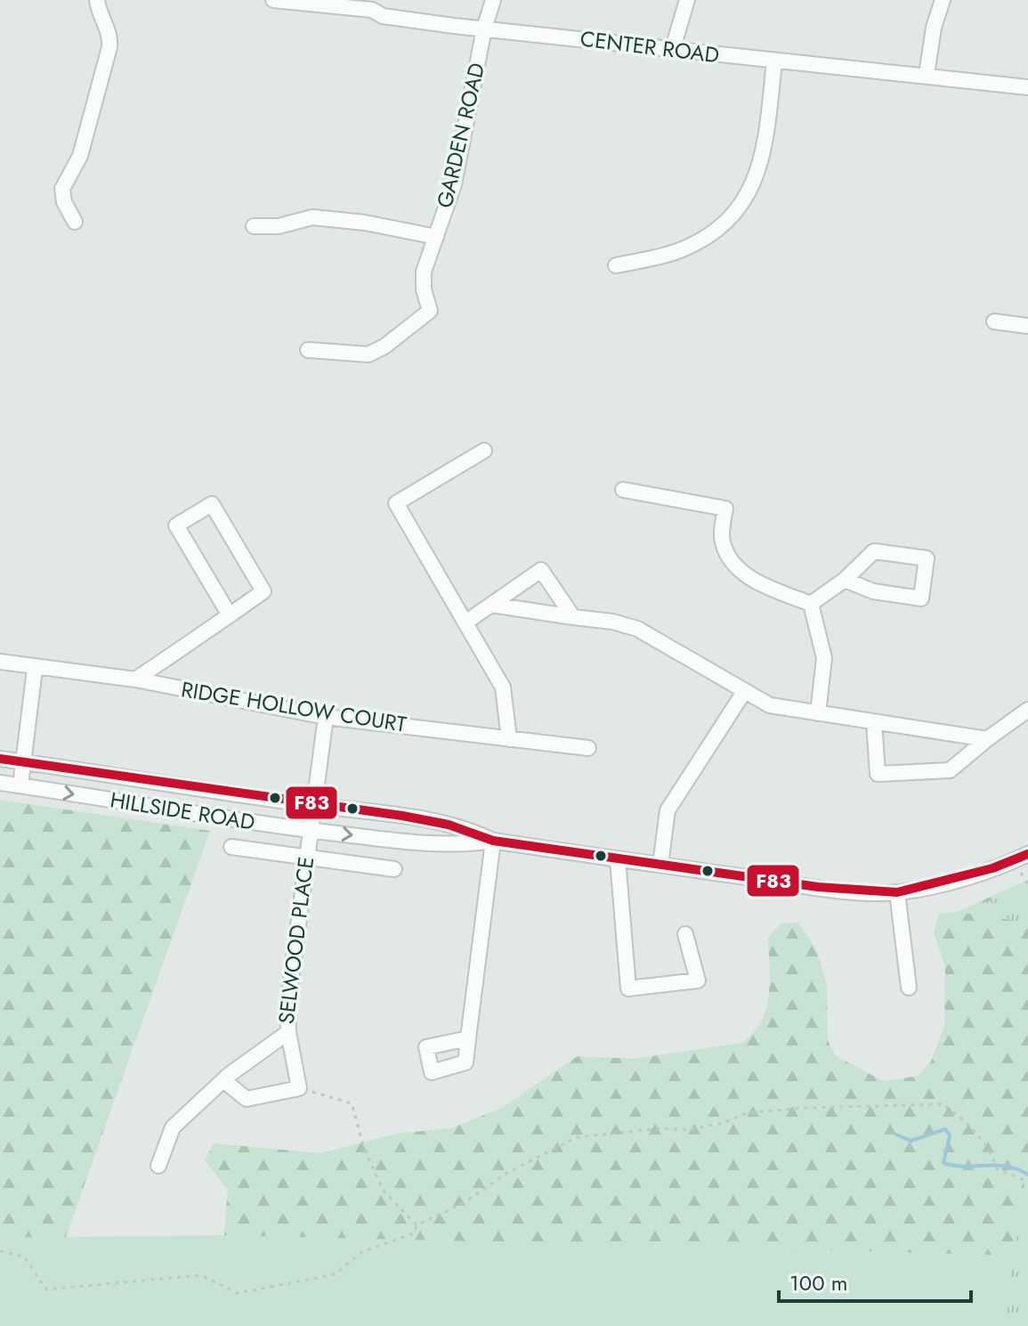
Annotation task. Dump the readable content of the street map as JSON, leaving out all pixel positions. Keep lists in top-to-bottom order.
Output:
{
  "streets": {
    "street": [
      "CENTER ROAD",
      "GARDEN ROAD",
      "RIDGE HOLLOW COURT",
      "HILLSIDE ROAD",
      "SELWOOD PLACE"
    ]
  },
  "crossings": [
    ["CENTER ROAD", "GARDEN ROAD"],
    ["RIDGE HOLLOW COURT", "SELWOOD PLACE"],
    ["HILLSIDE ROAD", "SELWOOD PLACE"]
  ],
  "lines": ["transit line F83"],
  "scale_bar": "100 m"
}
